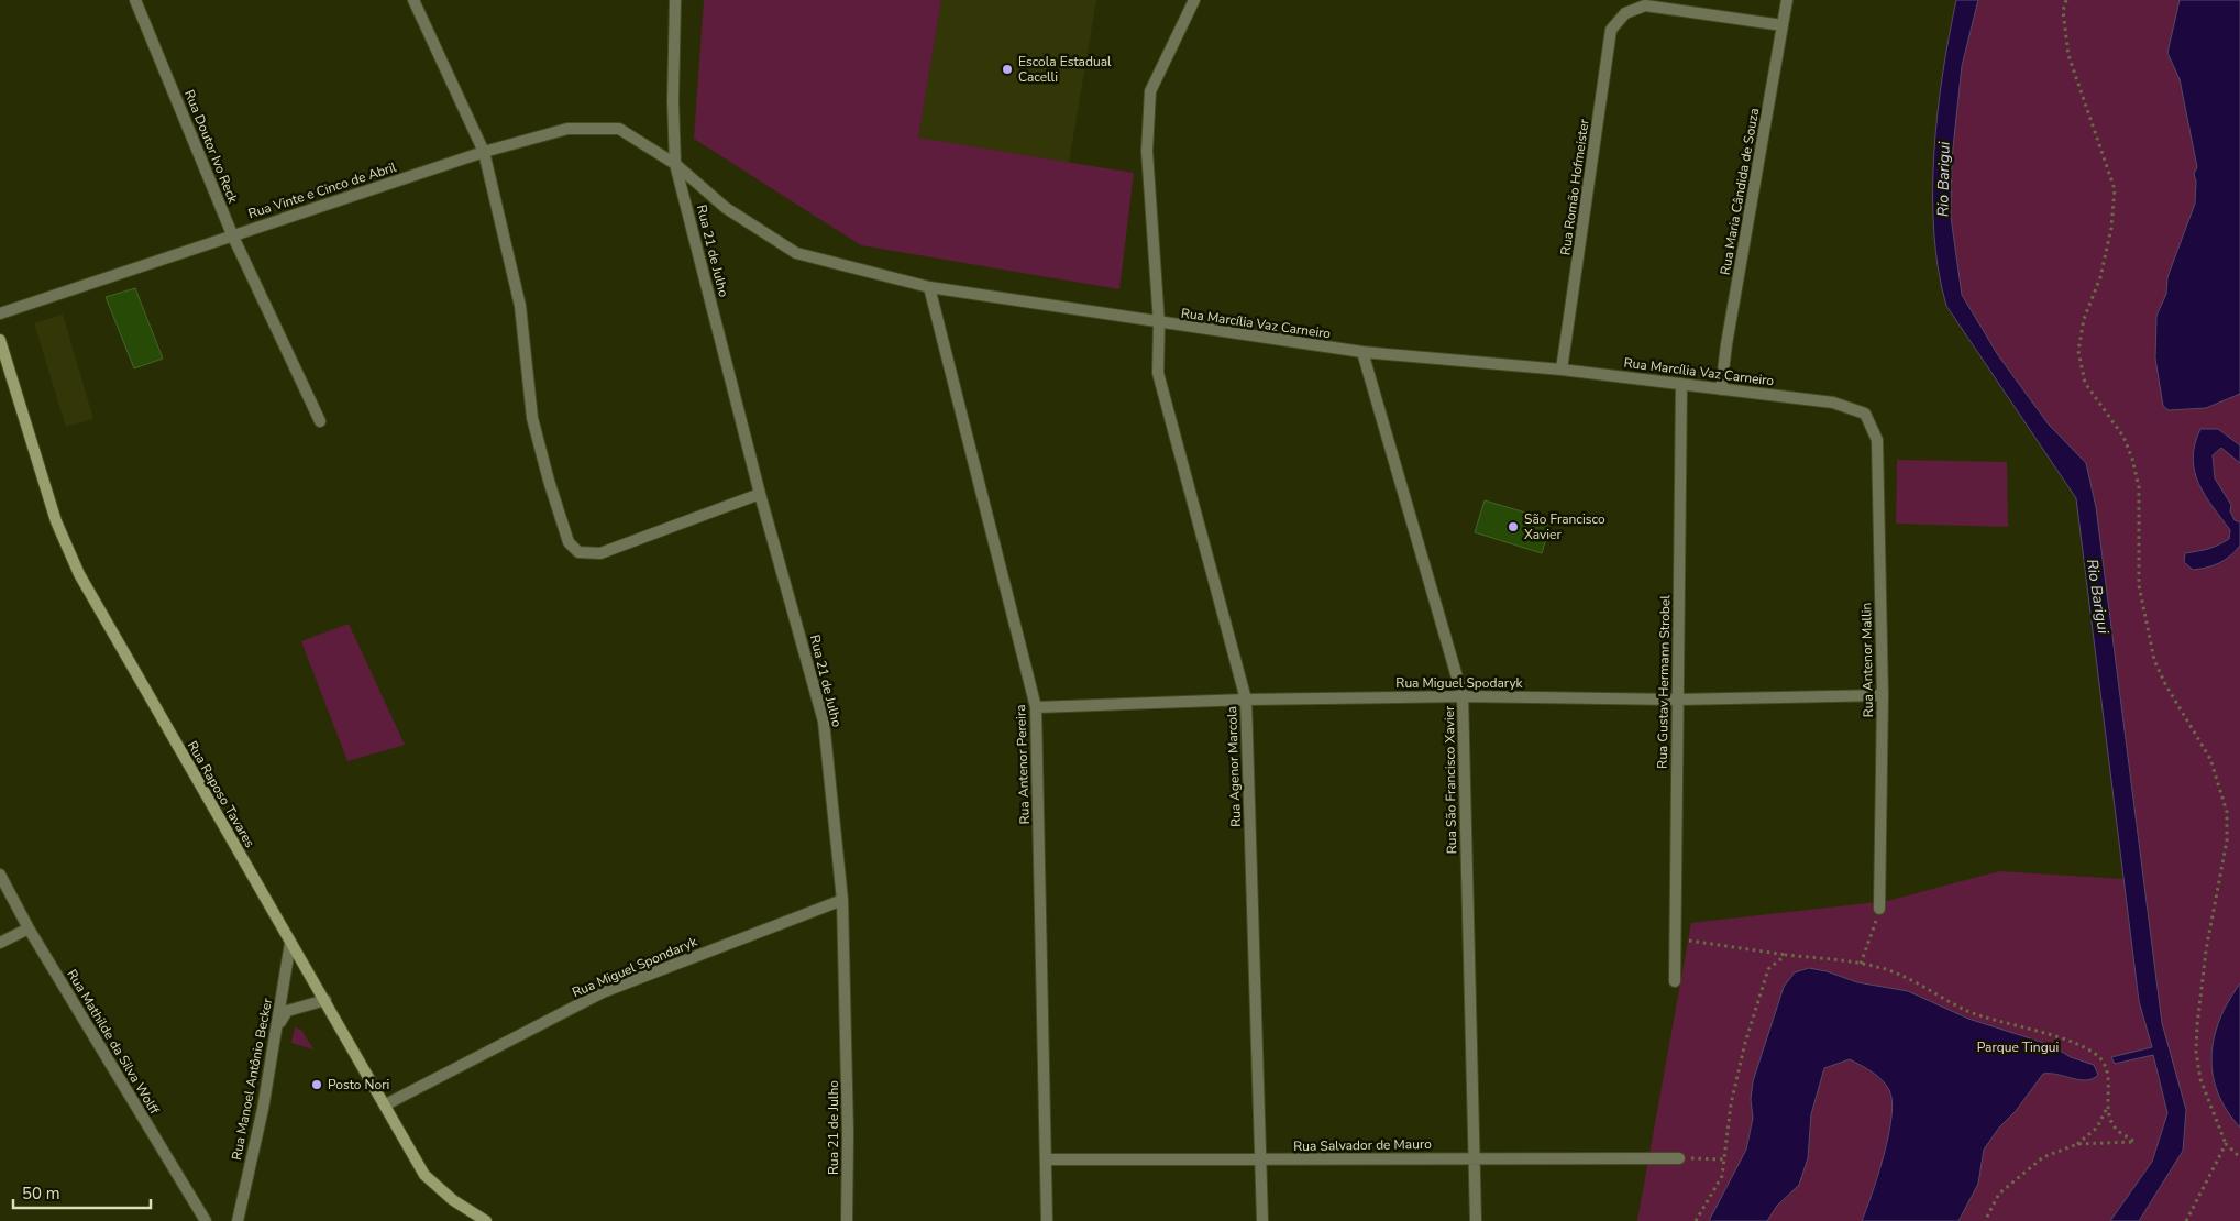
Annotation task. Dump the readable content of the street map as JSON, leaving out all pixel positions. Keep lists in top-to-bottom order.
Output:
{
  "streets": {
    "main road": ["Rua Raposo Tavares"],
    "street": [
      "Rua Doutor Ivo Reck",
      "Rua Romão Hofmeister",
      "Rua Vinte e Cinco de Abril",
      "Rua Maria Cândida de Souza",
      "Rua 21 de Julho",
      "Rua Marcília Vaz Carneiro",
      "Rua Antenor Mallin",
      "Rua Gustav Hermann Strobel",
      "Rua Miguel Spodaryk",
      "Rua Antenor Pereira",
      "Rua Agenor Marcola",
      "Rua São Francisco Xavier",
      "Rua Miguel Spondaryk",
      "Rua Mathilde da Silva Wolff",
      "Rua Manoel Antônio Becker",
      "Rua Salvador de Mauro"
    ]
  },
  "crossings": [
    ["Rua Doutor Ivo Reck", "Rua Vinte e Cinco de Abril"],
    ["Rua Romão Hofmeister", "Rua Maria Cândida de Souza"],
    ["Rua Romão Hofmeister", "Rua Marcília Vaz Carneiro"],
    ["Rua Vinte e Cinco de Abril", "Rua Marcília Vaz Carneiro"],
    ["Rua Maria Cândida de Souza", "Rua Marcília Vaz Carneiro"],
    ["Rua 21 de Julho", "Rua Marcília Vaz Carneiro"],
    ["Rua 21 de Julho", "Rua Miguel Spondaryk"],
    ["Rua Marcília Vaz Carneiro", "Rua Antenor Mallin"],
    ["Rua Marcília Vaz Carneiro", "Rua Gustav Hermann Strobel"],
    ["Rua Marcília Vaz Carneiro", "Rua Antenor Pereira"],
    ["Rua Marcília Vaz Carneiro", "Rua Agenor Marcola"],
    ["Rua Marcília Vaz Carneiro", "Rua São Francisco Xavier"],
    ["Rua Antenor Mallin", "Rua Miguel Spodaryk"],
    ["Rua Gustav Hermann Strobel", "Rua Miguel Spodaryk"],
    ["Rua Miguel Spodaryk", "Rua Antenor Pereira"],
    ["Rua Miguel Spodaryk", "Rua Agenor Marcola"],
    ["Rua Miguel Spodaryk", "Rua São Francisco Xavier"],
    ["Rua Antenor Pereira", "Rua Salvador de Mauro"],
    ["Rua Agenor Marcola", "Rua Salvador de Mauro"],
    ["Rua São Francisco Xavier", "Rua Salvador de Mauro"],
    ["Rua Raposo Tavares", "Rua Miguel Spondaryk"],
    ["Rua Raposo Tavares", "Rua Manoel Antônio Becker"]
  ],
  "water": ["Rio Barigui"],
  "parks": ["Parque Tingui"],
  "places": ["Escola Estadual Cacelli", "São Francisco Xavier", "Posto Nori"],
  "scale_bar": "50 m"
}
